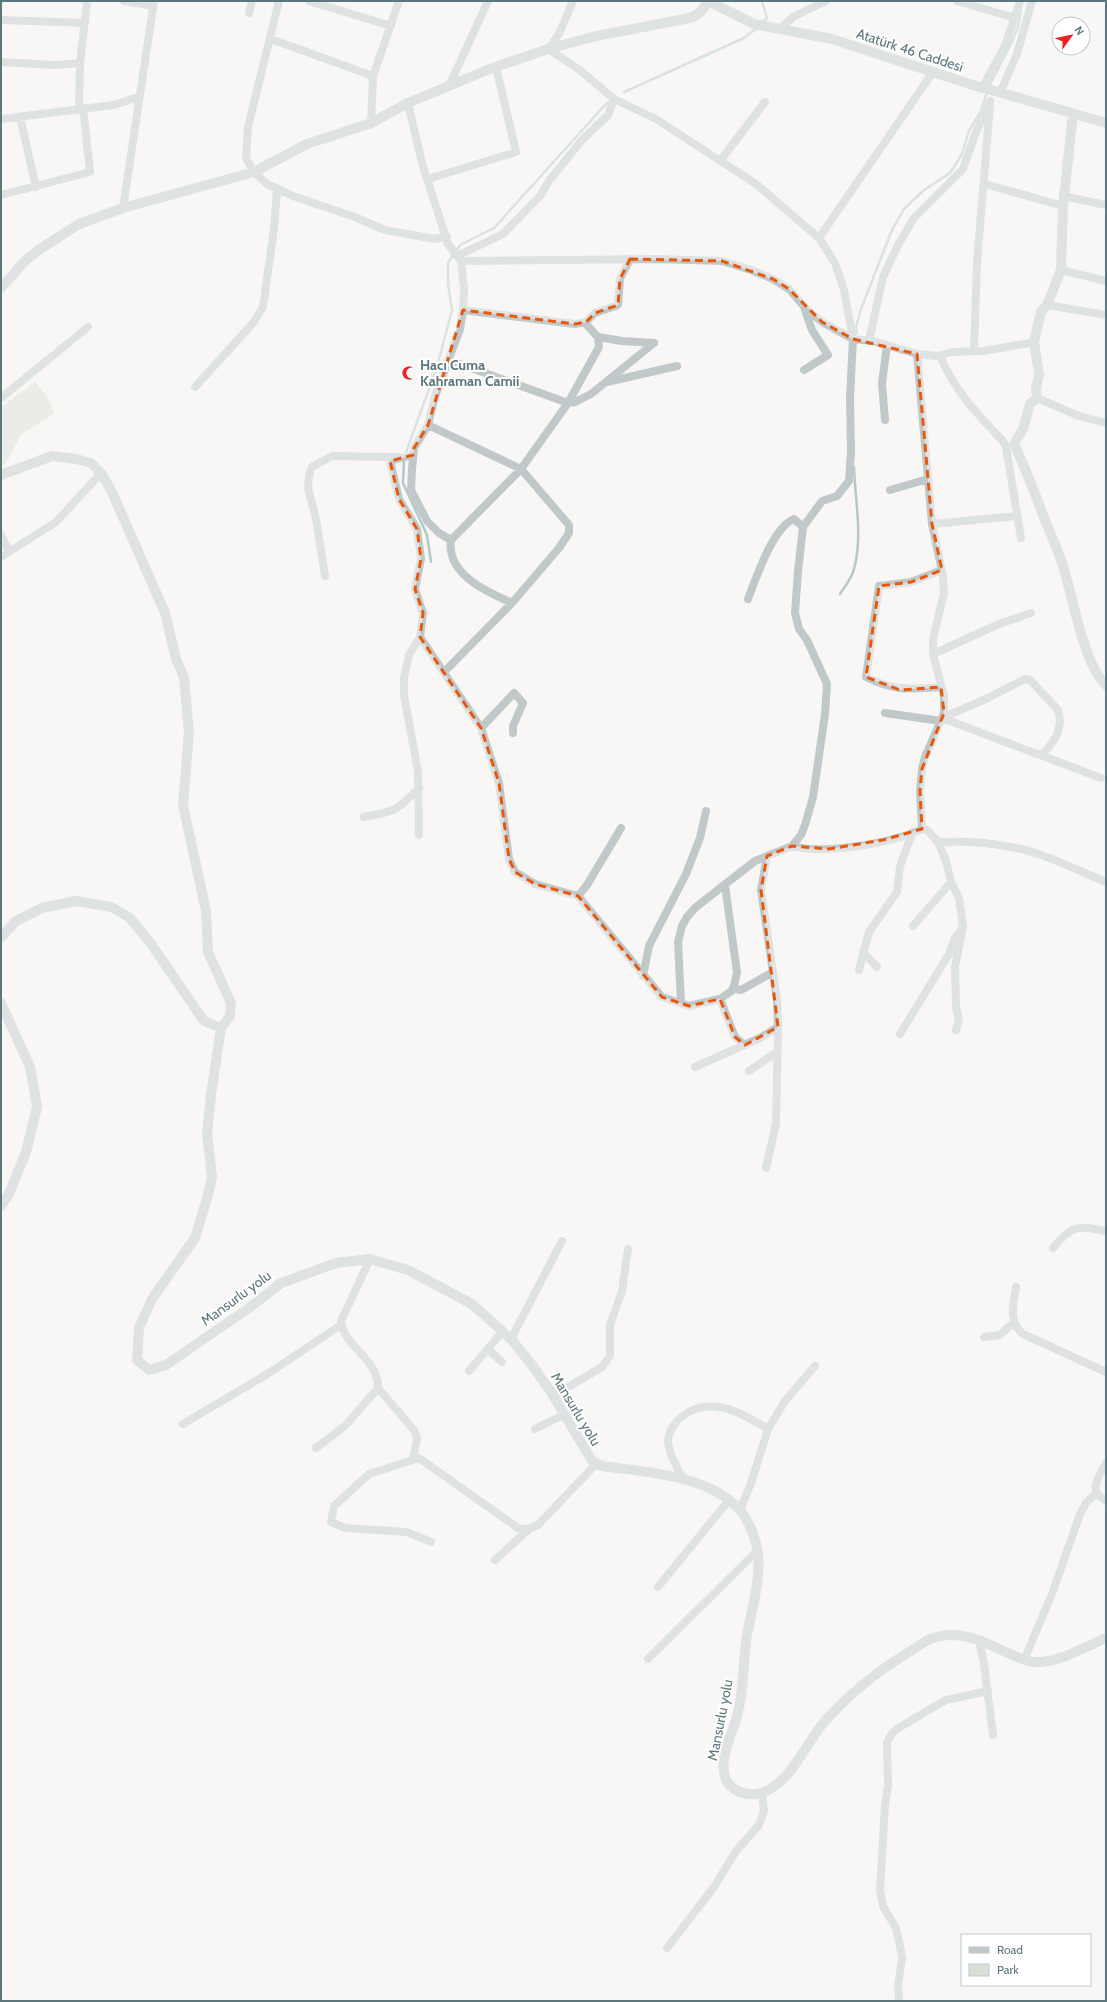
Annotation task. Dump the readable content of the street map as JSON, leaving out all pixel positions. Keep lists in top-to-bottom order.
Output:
{
  "streets": {
    "street": ["Atatürk 46 Caddesi", "Mansurlu yolu"]
  },
  "places": {
    "mosque": ["Hacı Cuma Kahraman Camii"]
  },
  "legend": ["Road", "Park"],
  "north": "top right"
}
